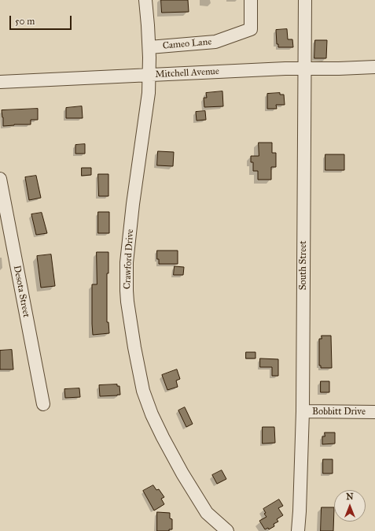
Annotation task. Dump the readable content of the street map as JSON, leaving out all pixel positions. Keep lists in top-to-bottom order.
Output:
{
  "streets": {
    "street": [
      "Cameo Lane",
      "Mitchell Avenue",
      "Crawford Drive",
      "South Street",
      "Desota Street",
      "Bobbitt Drive"
    ]
  },
  "crossings": [
    ["Cameo Lane", "Crawford Drive"],
    ["Mitchell Avenue", "Crawford Drive"],
    ["Mitchell Avenue", "South Street"],
    ["South Street", "Bobbitt Drive"]
  ],
  "scale_bar": "50 m",
  "north": "top"
}
